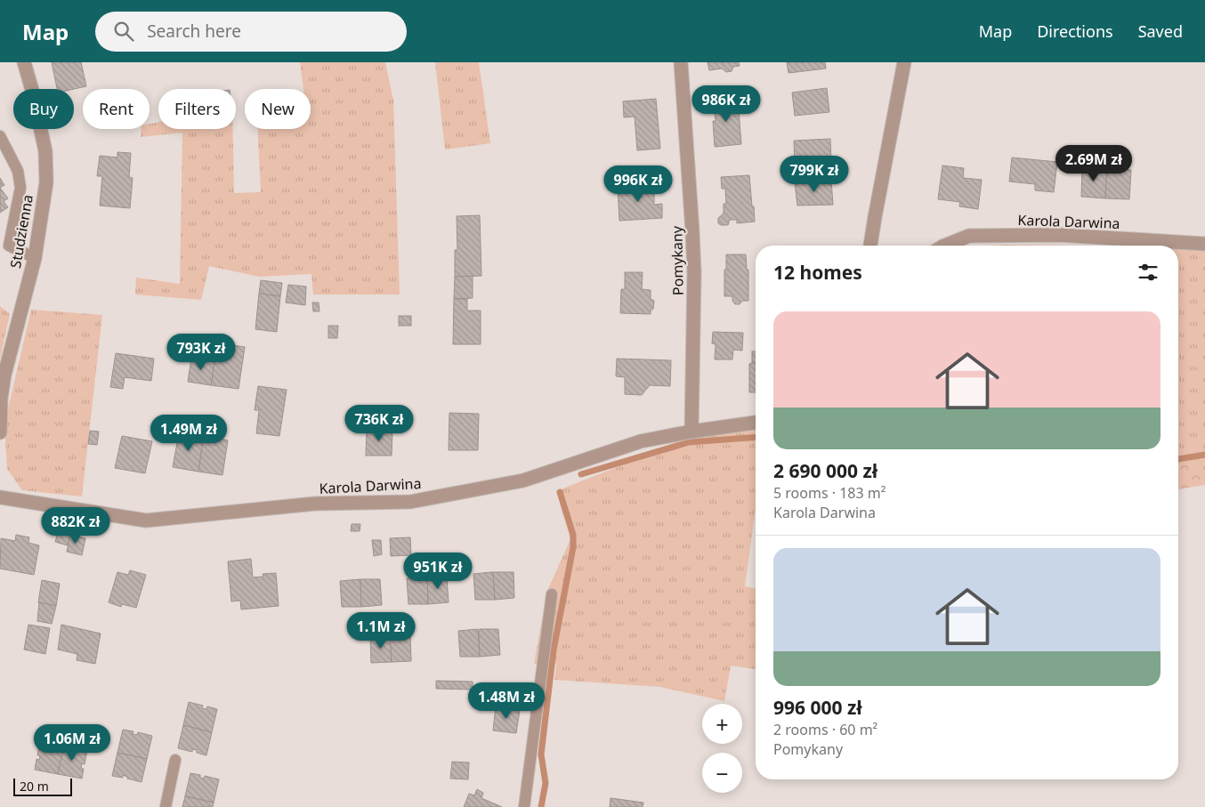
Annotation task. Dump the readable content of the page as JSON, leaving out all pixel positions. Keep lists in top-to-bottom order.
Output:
{
  "streets": {
    "street": ["Karola Darwina", "Studzienna", "Pomykany"]
  },
  "crossings": [
    ["Karola Darwina", "Pomykany"]
  ],
  "scale_bar": "20 m",
  "page": {
    "header": "Map",
    "search": "Search here",
    "nav": ["Map", "Directions", "Saved"],
    "price": [
      "986K zł",
      "2.69M zł",
      "799K zł",
      "996K zł",
      "793K zł",
      "736K zł",
      "1.49M zł",
      "882K zł",
      "951K zł",
      "1.1M zł",
      "1.48M zł",
      "1.06M zł"
    ],
    "chip": [
      "Buy",
      "Rent",
      "Filters",
      "New"
    ],
    "heading": "12 homes",
    "list": [
      {
        "name": "2 690 000 zł",
        "note": "5 rooms · 183 m² · Karola Darwina"
      },
      {
        "name": "996 000 zł",
        "note": "2 rooms · 60 m² · Pomykany"
      }
    ],
    "map_buttons": ["+", "−"],
    "scale": "20 m"
  }
}
